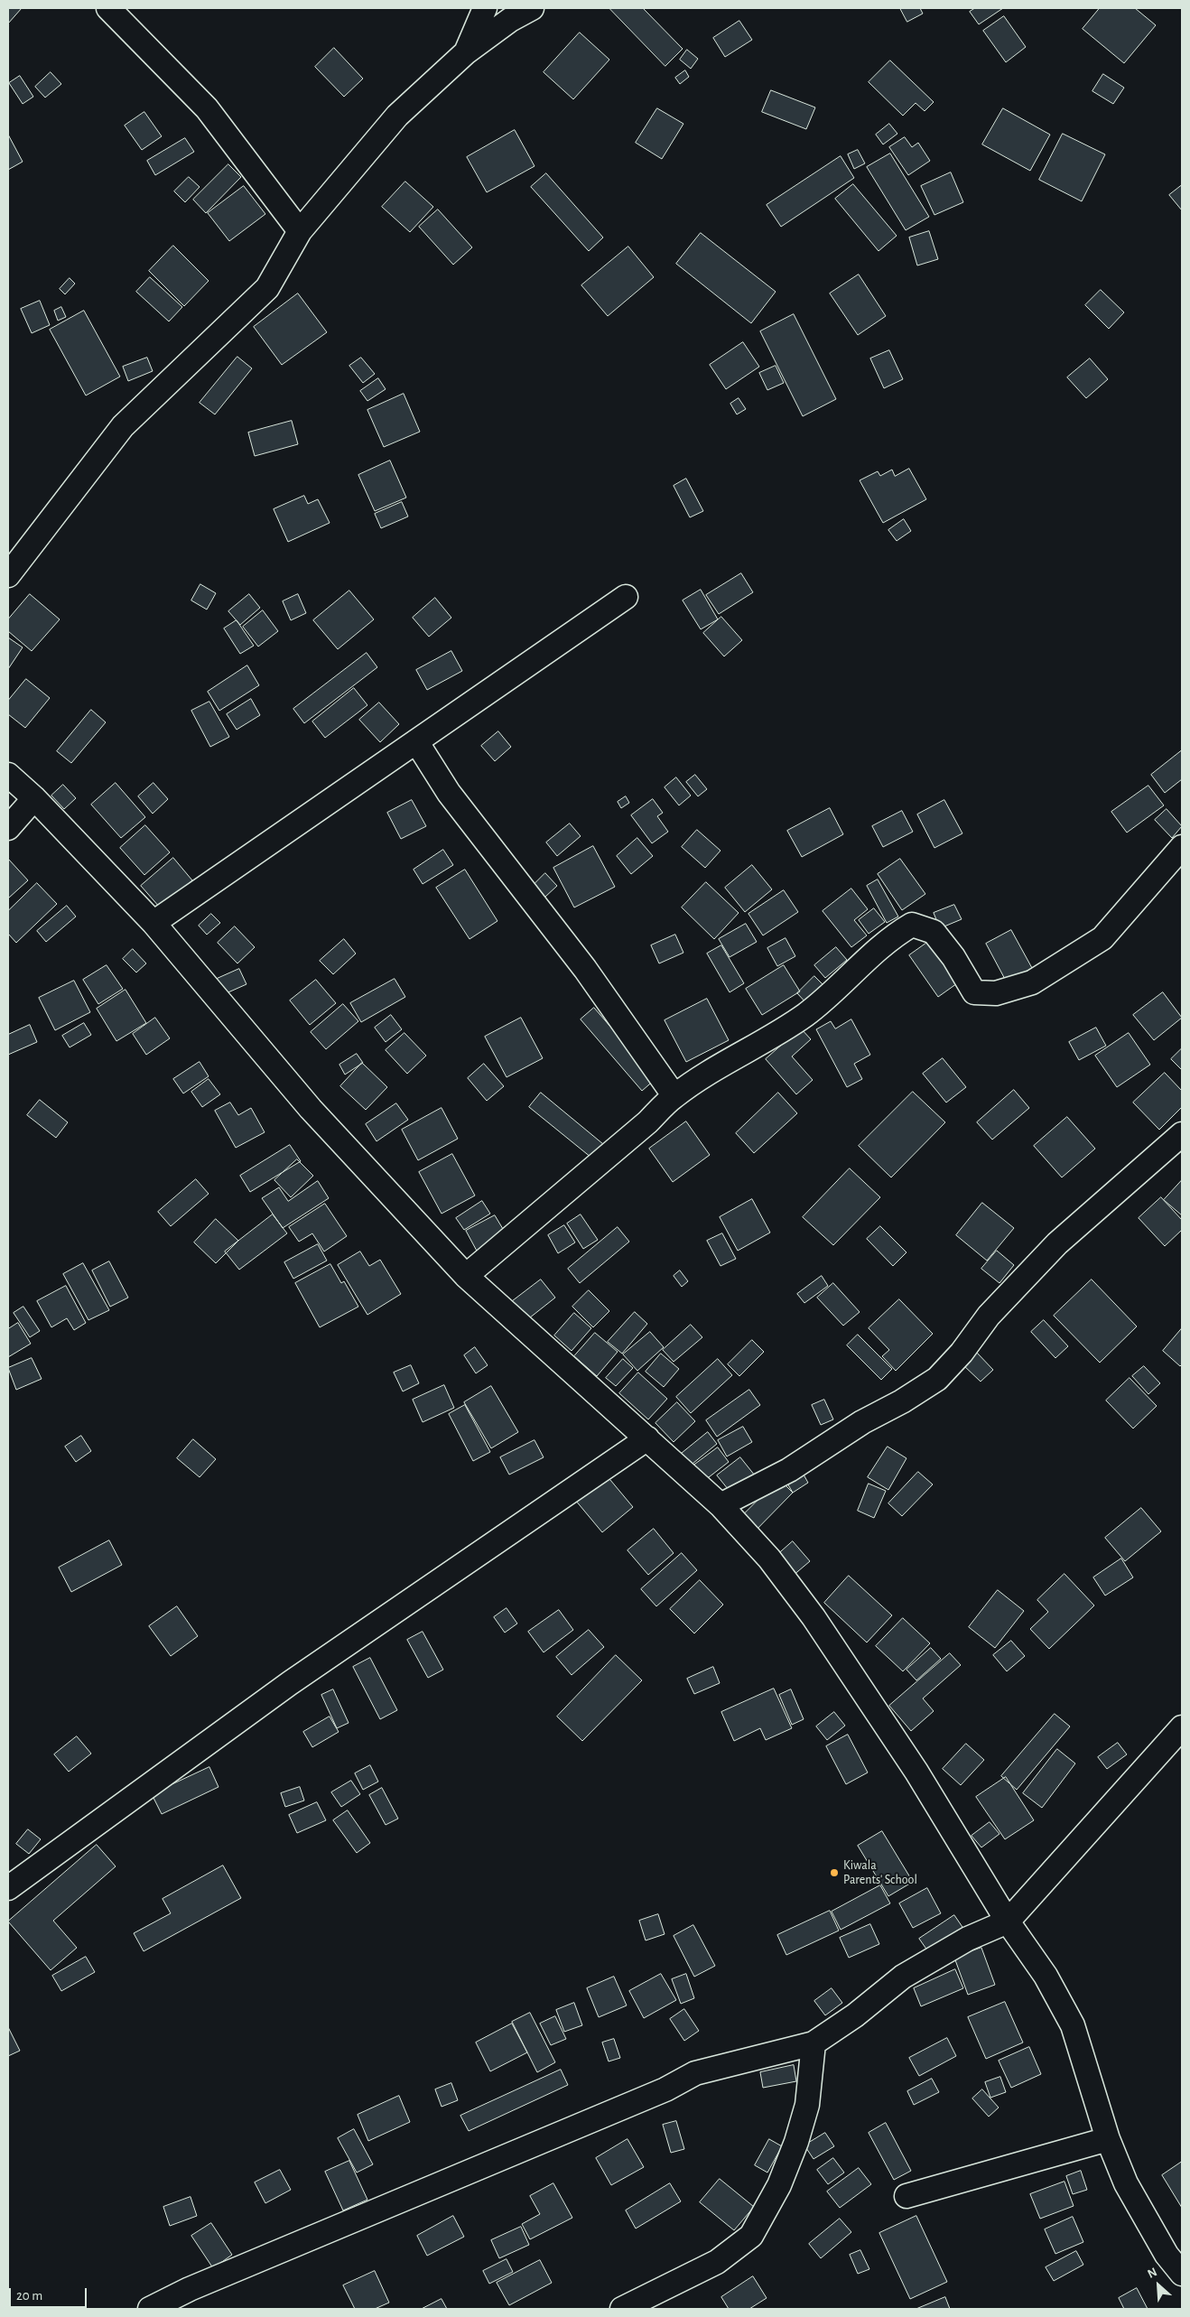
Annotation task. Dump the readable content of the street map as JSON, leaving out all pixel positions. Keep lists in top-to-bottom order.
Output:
{
  "places": ["Kiwala Parents' School"],
  "scale_bar": "20 m",
  "north": "top left"
}
